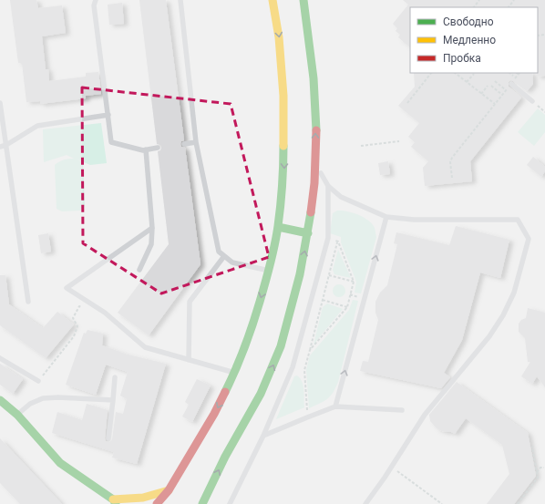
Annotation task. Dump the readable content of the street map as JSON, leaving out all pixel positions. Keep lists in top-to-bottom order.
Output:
{
  "legend": ["Свободно", "Медленно", "Пробка"]
}
